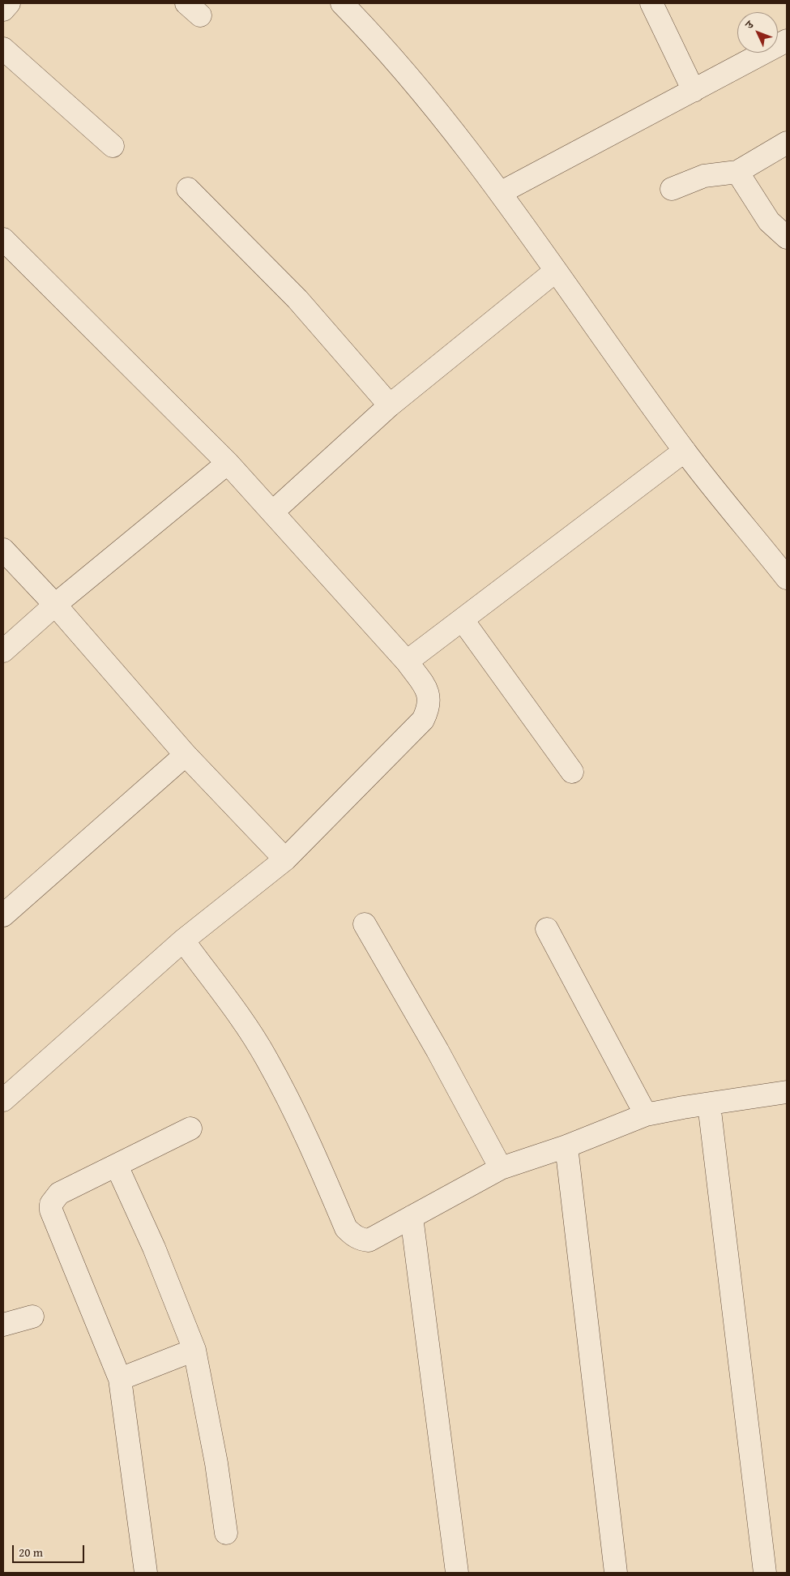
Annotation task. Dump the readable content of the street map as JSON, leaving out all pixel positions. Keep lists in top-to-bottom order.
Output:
{
  "scale_bar": "20 m",
  "north": "top left"
}
